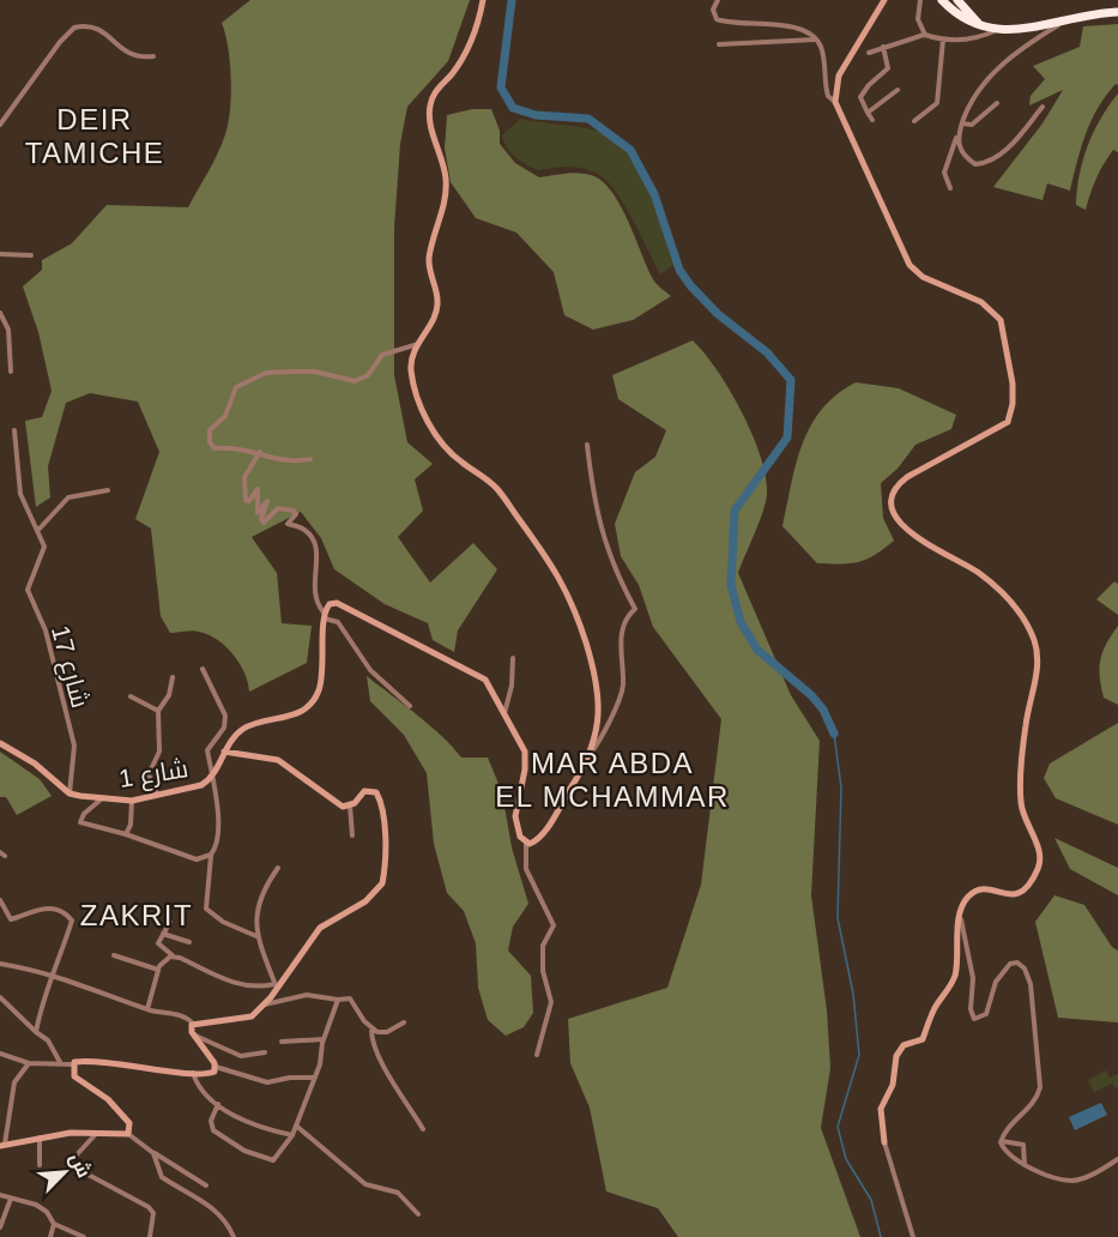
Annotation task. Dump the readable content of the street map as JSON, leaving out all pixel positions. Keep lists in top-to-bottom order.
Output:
{
  "streets": {
    "street": ["شارع 17", "شارع 1"]
  },
  "crossings": [
    ["شارع 17", "شارع 1"]
  ],
  "districts": ["DEIR TAMICHE", "MAR ABDA EL MCHAMMAR", "ZAKRIT"],
  "north": "top right"
}
